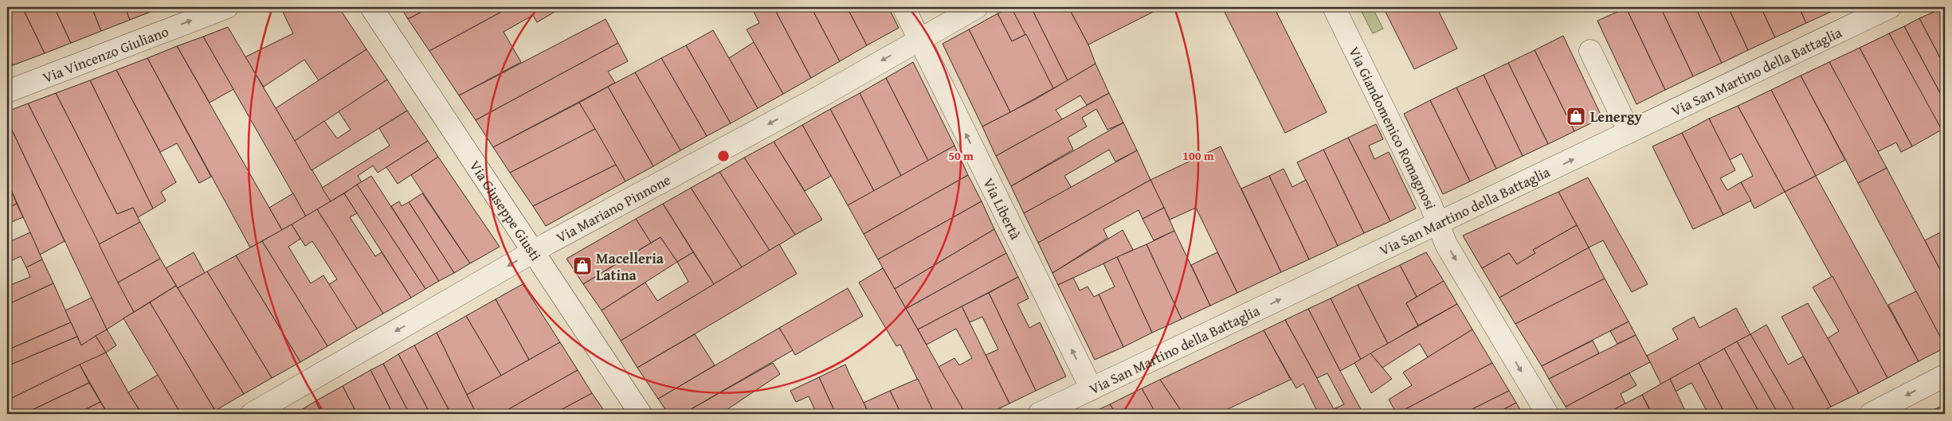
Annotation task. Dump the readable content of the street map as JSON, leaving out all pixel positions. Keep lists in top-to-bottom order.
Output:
{
  "streets": {
    "street": [
      "Via Vincenzo Giuliano",
      "Via San Martino della Battaglia",
      "Via Giandomenico Romagnosi",
      "Via Mariano Pinnone",
      "Via Libertà",
      "Via Giuseppe Giusti"
    ]
  },
  "crossings": [
    ["Via San Martino della Battaglia", "Via Giandomenico Romagnosi"],
    ["Via San Martino della Battaglia", "Via Libertà"],
    ["Via Mariano Pinnone", "Via Libertà"],
    ["Via Mariano Pinnone", "Via Giuseppe Giusti"]
  ],
  "one_way": [
    "Via Vincenzo Giuliano",
    "Via San Martino della Battaglia",
    "Via Giandomenico Romagnosi",
    "Via Mariano Pinnone",
    "Via Libertà"
  ],
  "places": {
    "shop": ["Lenergy", "Macelleria Latina"]
  },
  "rings": ["50 m", "100 m"]
}
